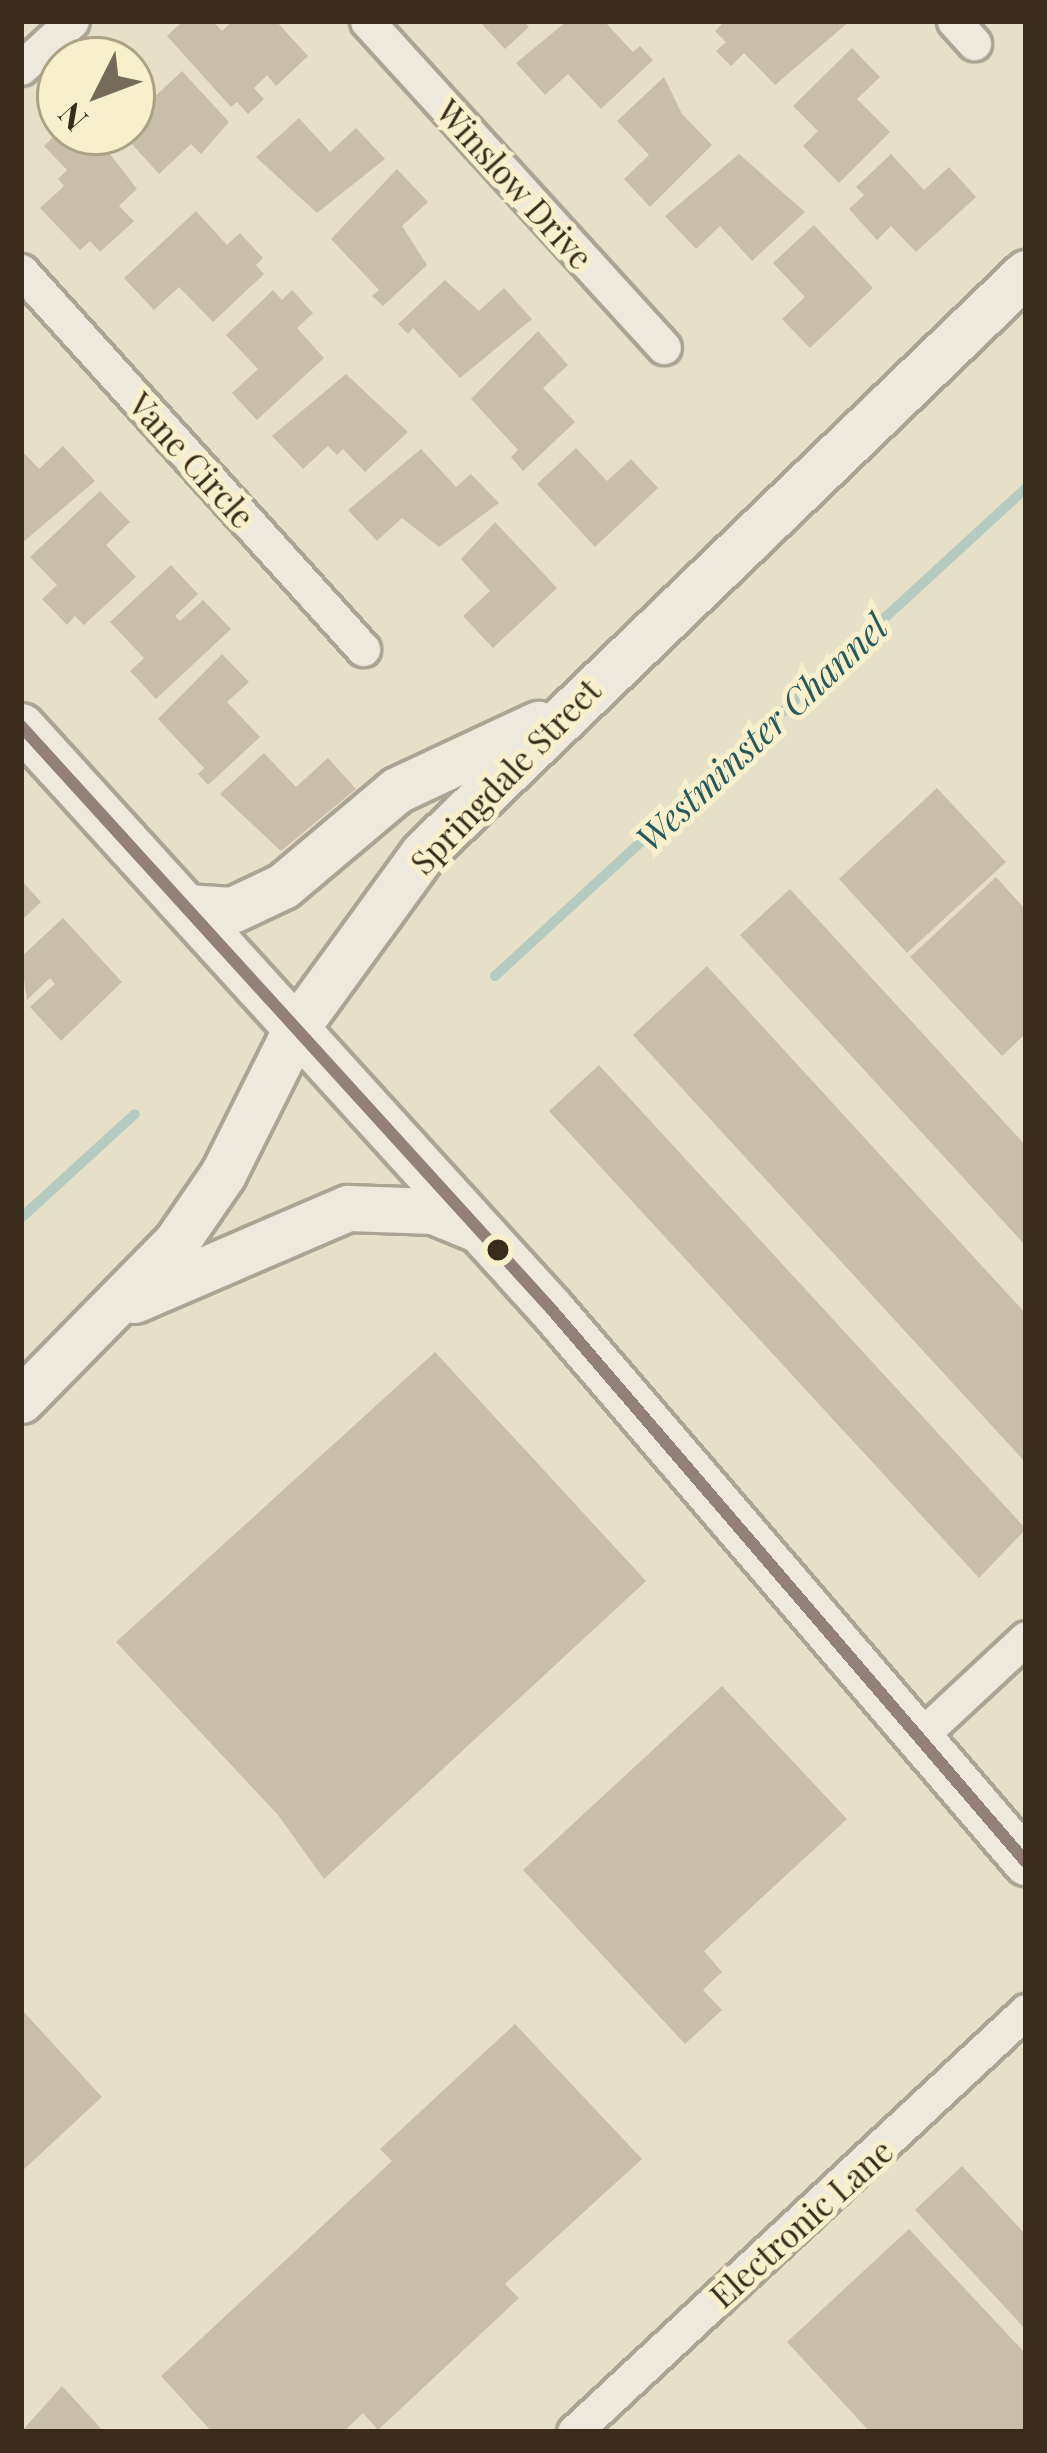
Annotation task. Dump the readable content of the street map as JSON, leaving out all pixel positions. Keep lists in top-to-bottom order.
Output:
{
  "streets": {
    "main road": ["Springdale Street"],
    "street": ["Winslow Drive", "Vane Circle", "Electronic Lane"]
  },
  "water": ["Westminster Channel"],
  "north": "bottom left"
}
